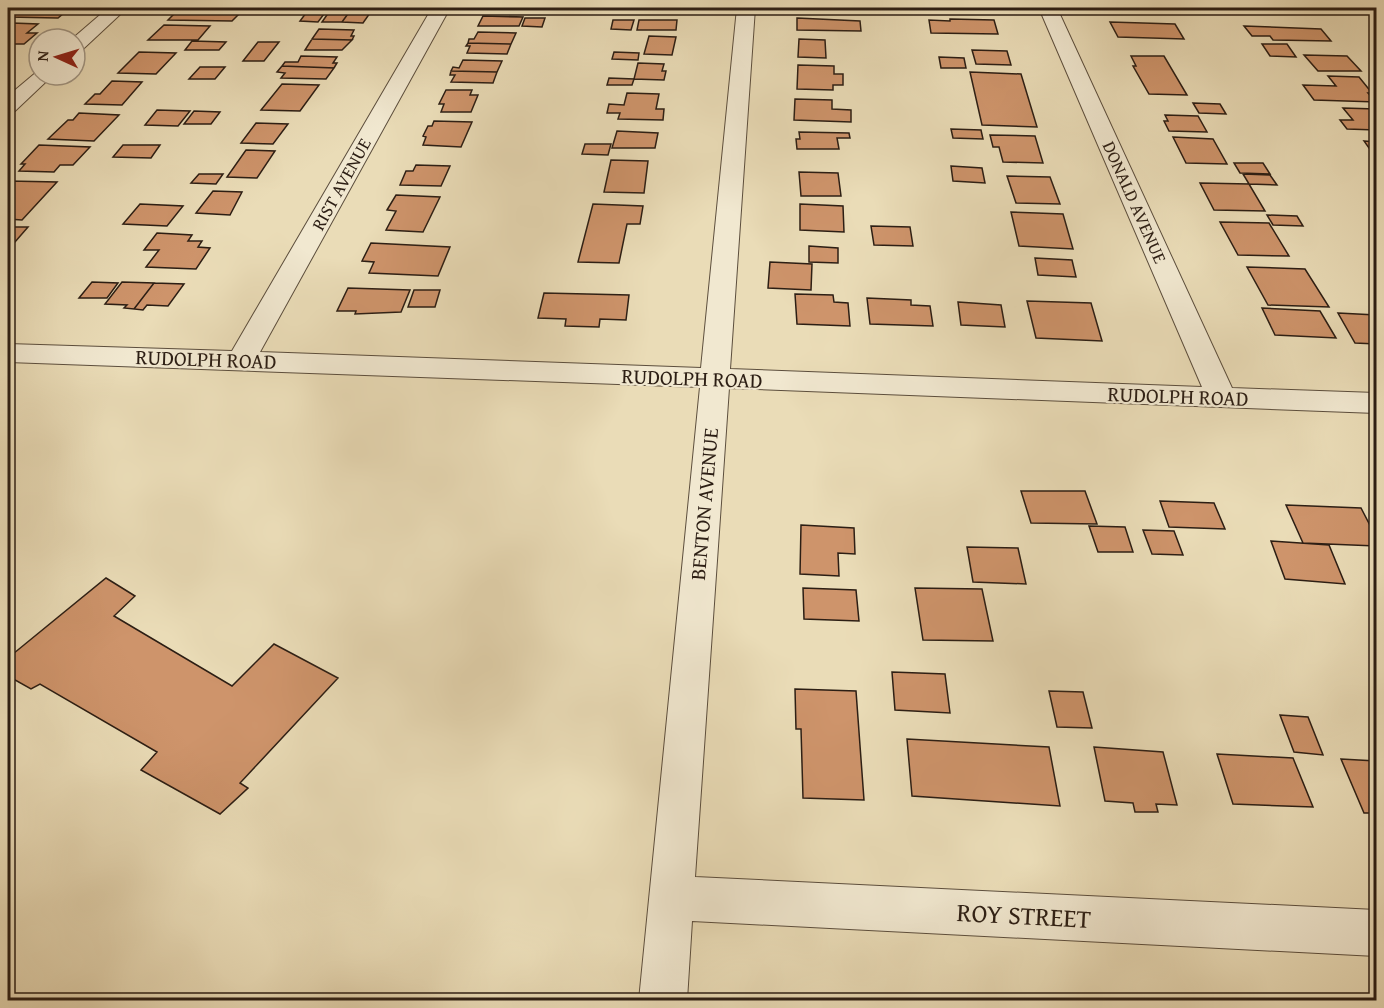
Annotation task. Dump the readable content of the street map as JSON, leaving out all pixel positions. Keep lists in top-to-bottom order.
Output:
{
  "streets": {
    "street": [
      "RIST AVENUE",
      "DONALD AVENUE",
      "RUDOLPH ROAD",
      "BENTON AVENUE",
      "ROY STREET"
    ]
  },
  "crossings": [
    ["RIST AVENUE", "RUDOLPH ROAD"],
    ["DONALD AVENUE", "RUDOLPH ROAD"],
    ["RUDOLPH ROAD", "BENTON AVENUE"],
    ["BENTON AVENUE", "ROY STREET"]
  ],
  "north": "left"
}
